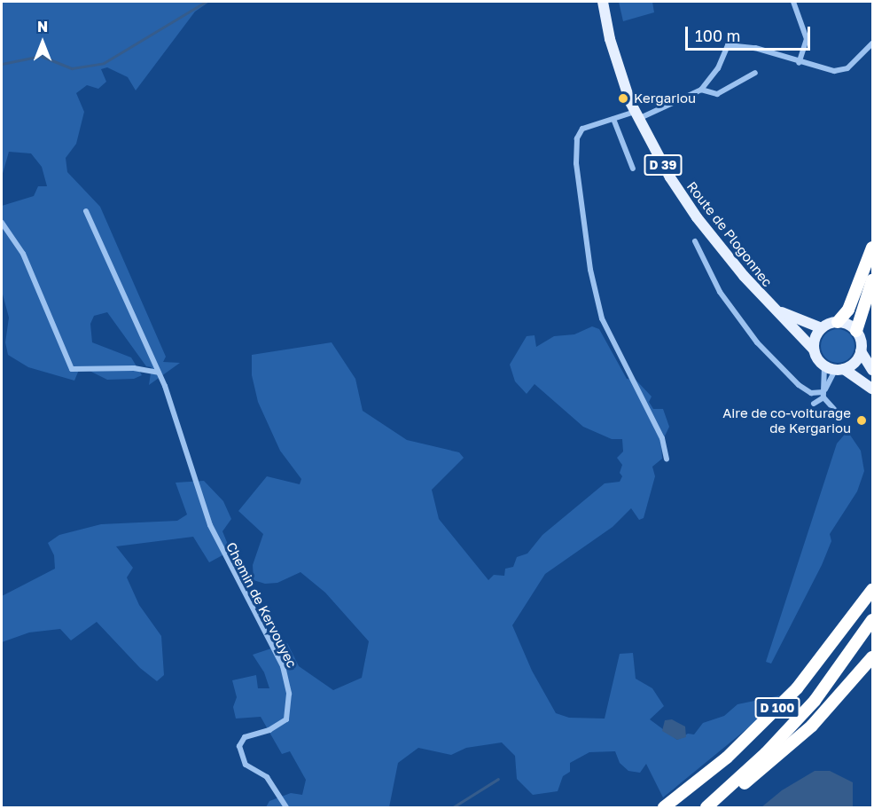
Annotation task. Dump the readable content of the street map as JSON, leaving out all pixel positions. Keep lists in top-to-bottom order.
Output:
{
  "streets": {
    "highway": ["D 100"],
    "main road": ["D 39", "Route de Plogonnec"],
    "street": ["Chemin de Kervouyec"]
  },
  "crossings": [
    ["D 39", "Route de Plogonnec"]
  ],
  "places": ["Kergariou", "Aire de co-voiturage de Kergariou"],
  "scale_bar": "100 m",
  "north": "top"
}
